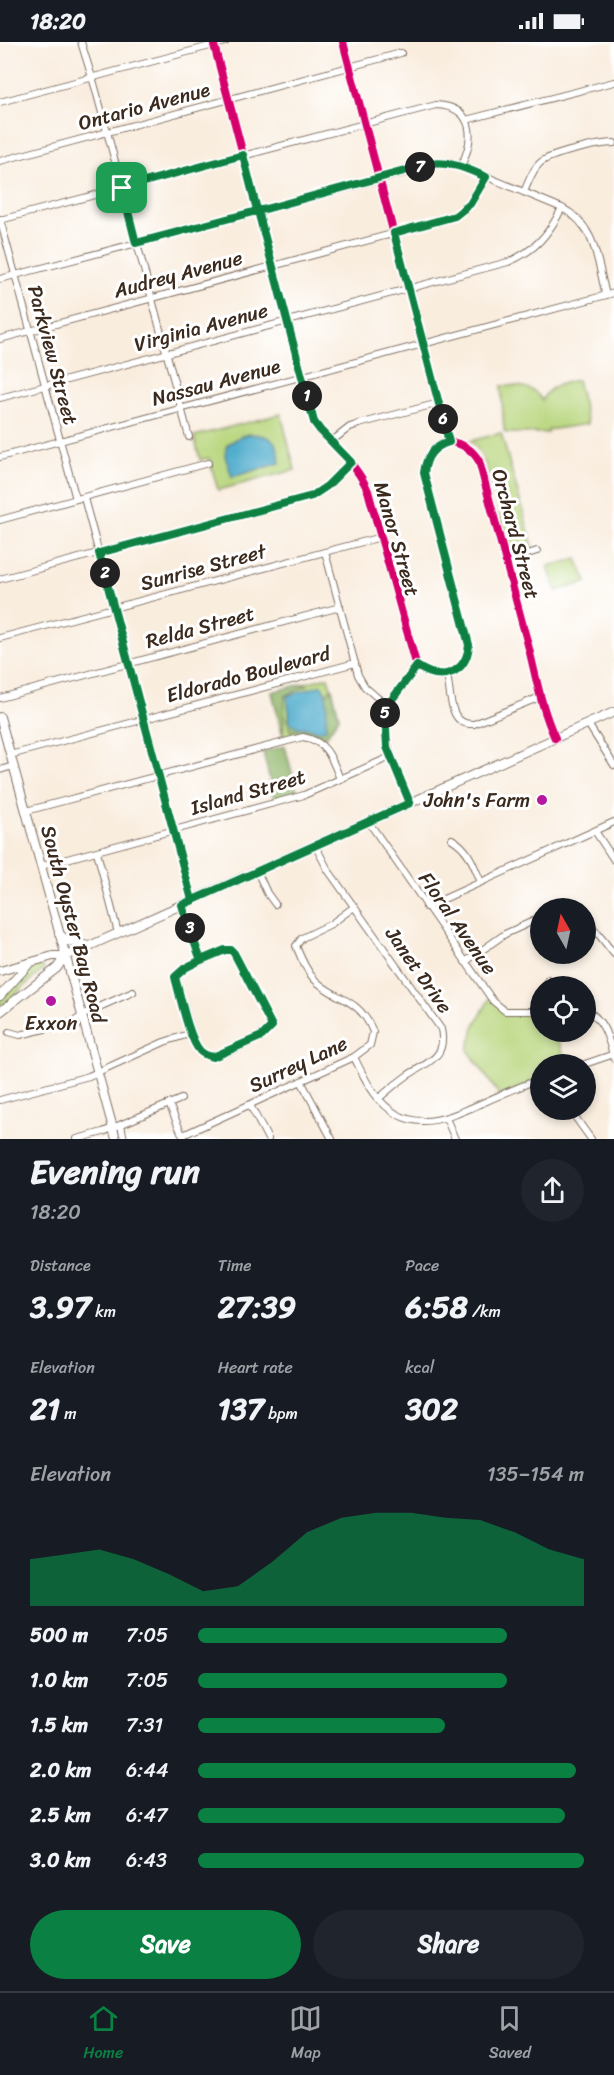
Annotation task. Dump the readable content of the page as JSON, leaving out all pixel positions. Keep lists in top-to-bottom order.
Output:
{
  "streets": {
    "main road": ["South Oyster Bay Road"],
    "street": [
      "Ontario Avenue",
      "Audrey Avenue",
      "Virginia Avenue",
      "Parkview Street",
      "Nassau Avenue",
      "Orchard Street",
      "Manor Street",
      "Sunrise Street",
      "Relda Street",
      "Eldorado Boulevard",
      "Island Street",
      "Floral Avenue",
      "Janet Drive",
      "Surrey Lane"
    ]
  },
  "crossings": [
    ["Ontario Avenue", "Manor Street"],
    ["Audrey Avenue", "Parkview Street"],
    ["Audrey Avenue", "Manor Street"],
    ["Virginia Avenue", "Parkview Street"],
    ["Virginia Avenue", "Manor Street"],
    ["Parkview Street", "Nassau Avenue"],
    ["Nassau Avenue", "Manor Street"],
    ["Manor Street", "Sunrise Street"],
    ["Eldorado Boulevard", "South Oyster Bay Road"],
    ["Island Street", "South Oyster Bay Road"],
    ["Janet Drive", "Surrey Lane"]
  ],
  "places": ["John's Farm", "Exxon"],
  "north": "top",
  "page": {
    "status": "18:20",
    "pins": [
      "7",
      "1",
      "6",
      "2",
      "5",
      "3"
    ],
    "heading": ["Evening run", "18:20"],
    "stats": [
      ["Distance", "3.97 km"],
      ["Time", "27:39"],
      ["Pace", "6:58 /km"],
      ["Elevation", "21 m"],
      ["Heart rate", "137 bpm"],
      ["kcal", "302"]
    ],
    "chart": ["Elevation", "135–154 m"],
    "list": [
      {
        "name": "500 m",
        "note": "7:05"
      },
      {
        "name": "1.0 km",
        "note": "7:05"
      },
      {
        "name": "1.5 km",
        "note": "7:31"
      },
      {
        "name": "2.0 km",
        "note": "6:44"
      },
      {
        "name": "2.5 km",
        "note": "6:47"
      },
      {
        "name": "3.0 km",
        "note": "6:43"
      }
    ],
    "buttons": ["Save", "Share"],
    "tabs": ["Home", "Map", "Saved"]
  }
}
